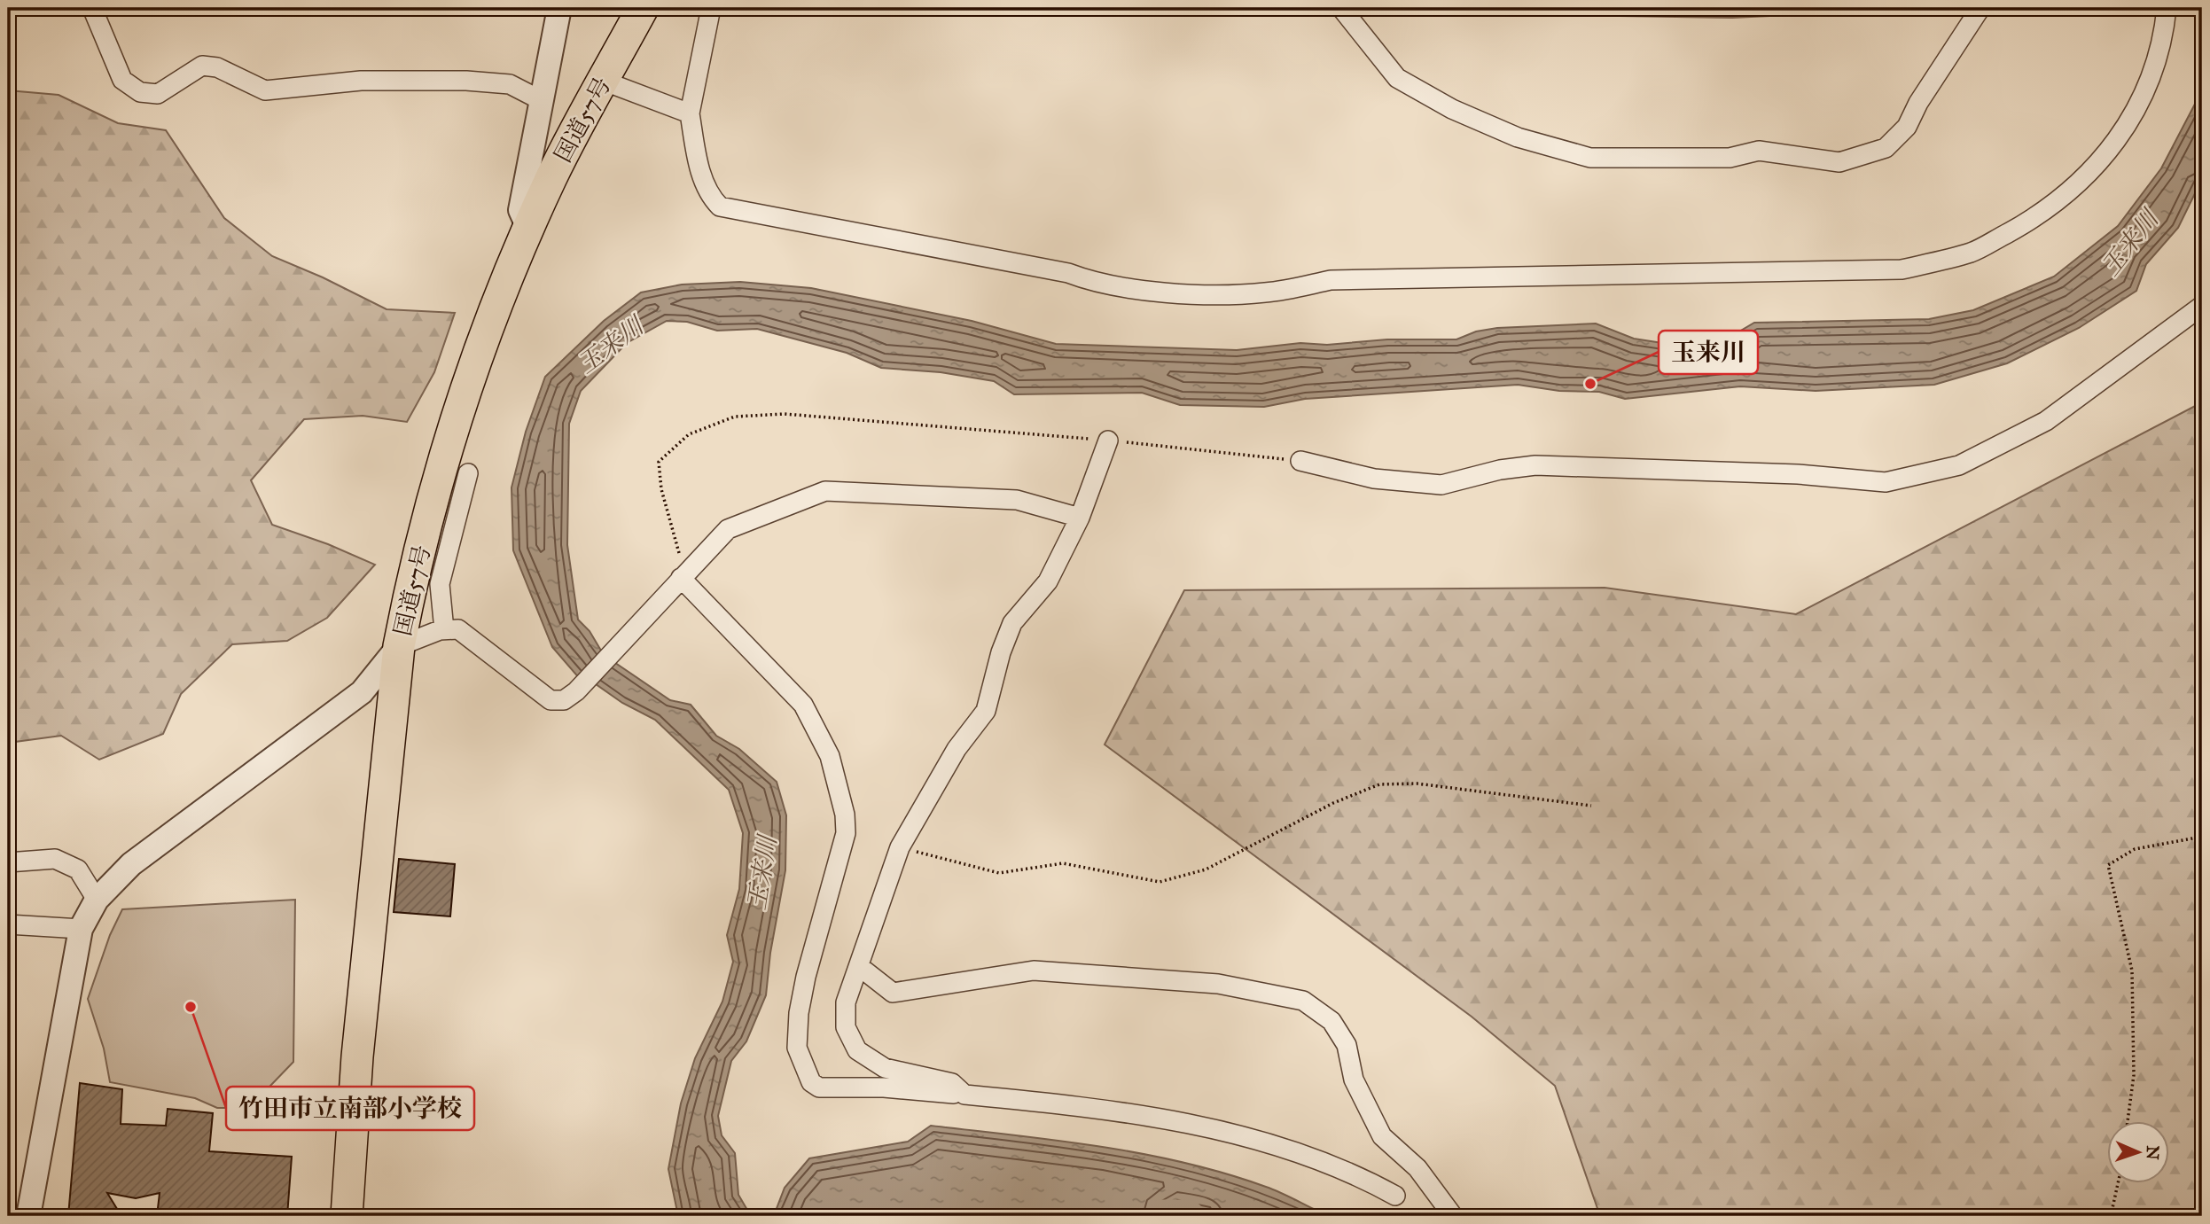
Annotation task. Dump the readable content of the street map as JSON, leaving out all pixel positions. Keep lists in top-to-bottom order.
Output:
{
  "streets": {
    "highway": ["国道57号"]
  },
  "water": ["玉来川"],
  "places": ["玉来川", "竹田市立南部小学校"],
  "north": "right"
}
